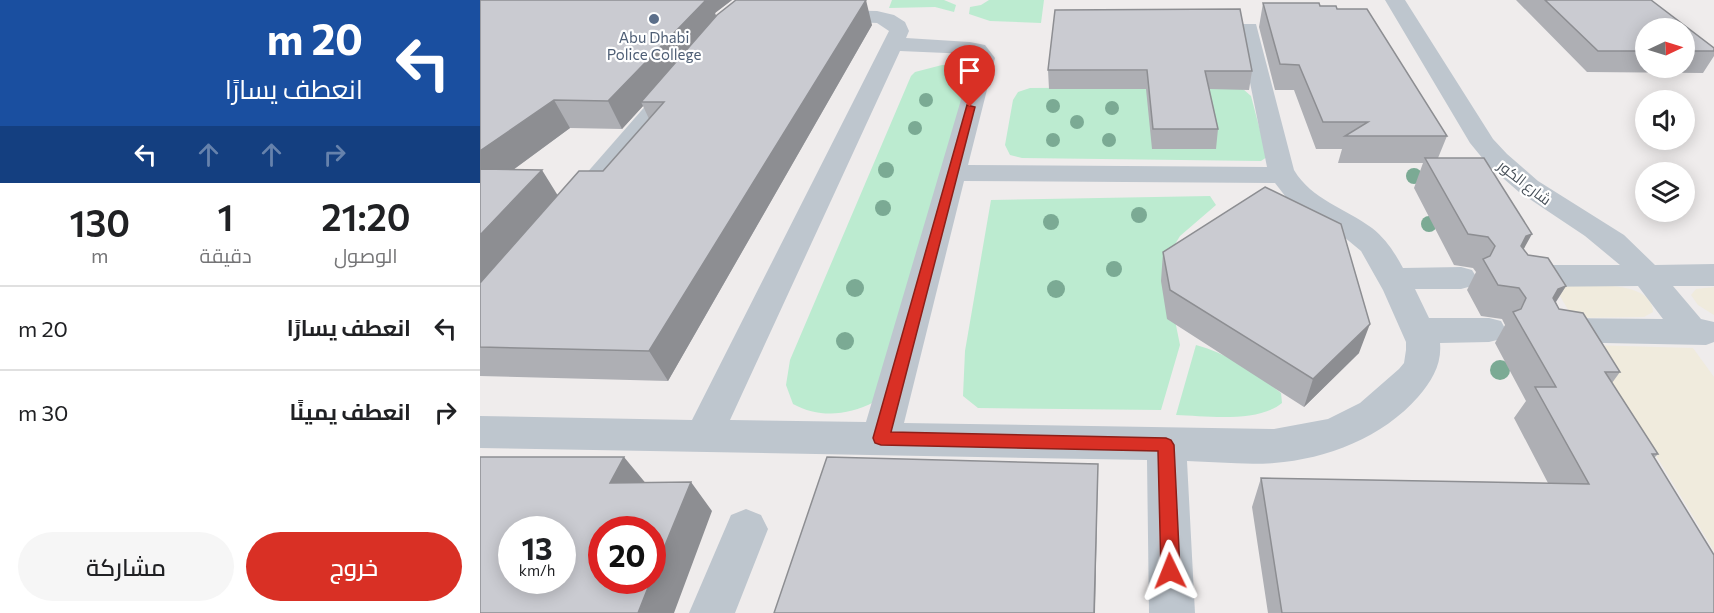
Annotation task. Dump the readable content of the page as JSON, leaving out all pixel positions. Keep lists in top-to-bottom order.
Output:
{
  "streets": {
    "street": ["شارع الكور"]
  },
  "places": ["Abu Dhabi Police College"],
  "north": "right",
  "page": {
    "turn": ["20 m", "انعطف يسارًا"],
    "eta": [
      "21:20",
      "الوصول",
      "1",
      "دقيقة",
      "130",
      "m"
    ],
    "list": [
      {
        "name": "انعطف يسارًا",
        "value": "20 m"
      },
      {
        "name": "انعطف يمينًا",
        "value": "30 m"
      }
    ],
    "speed": "13 km/h",
    "limit": "20",
    "buttons": ["خروج", "مشاركة"]
  }
}
